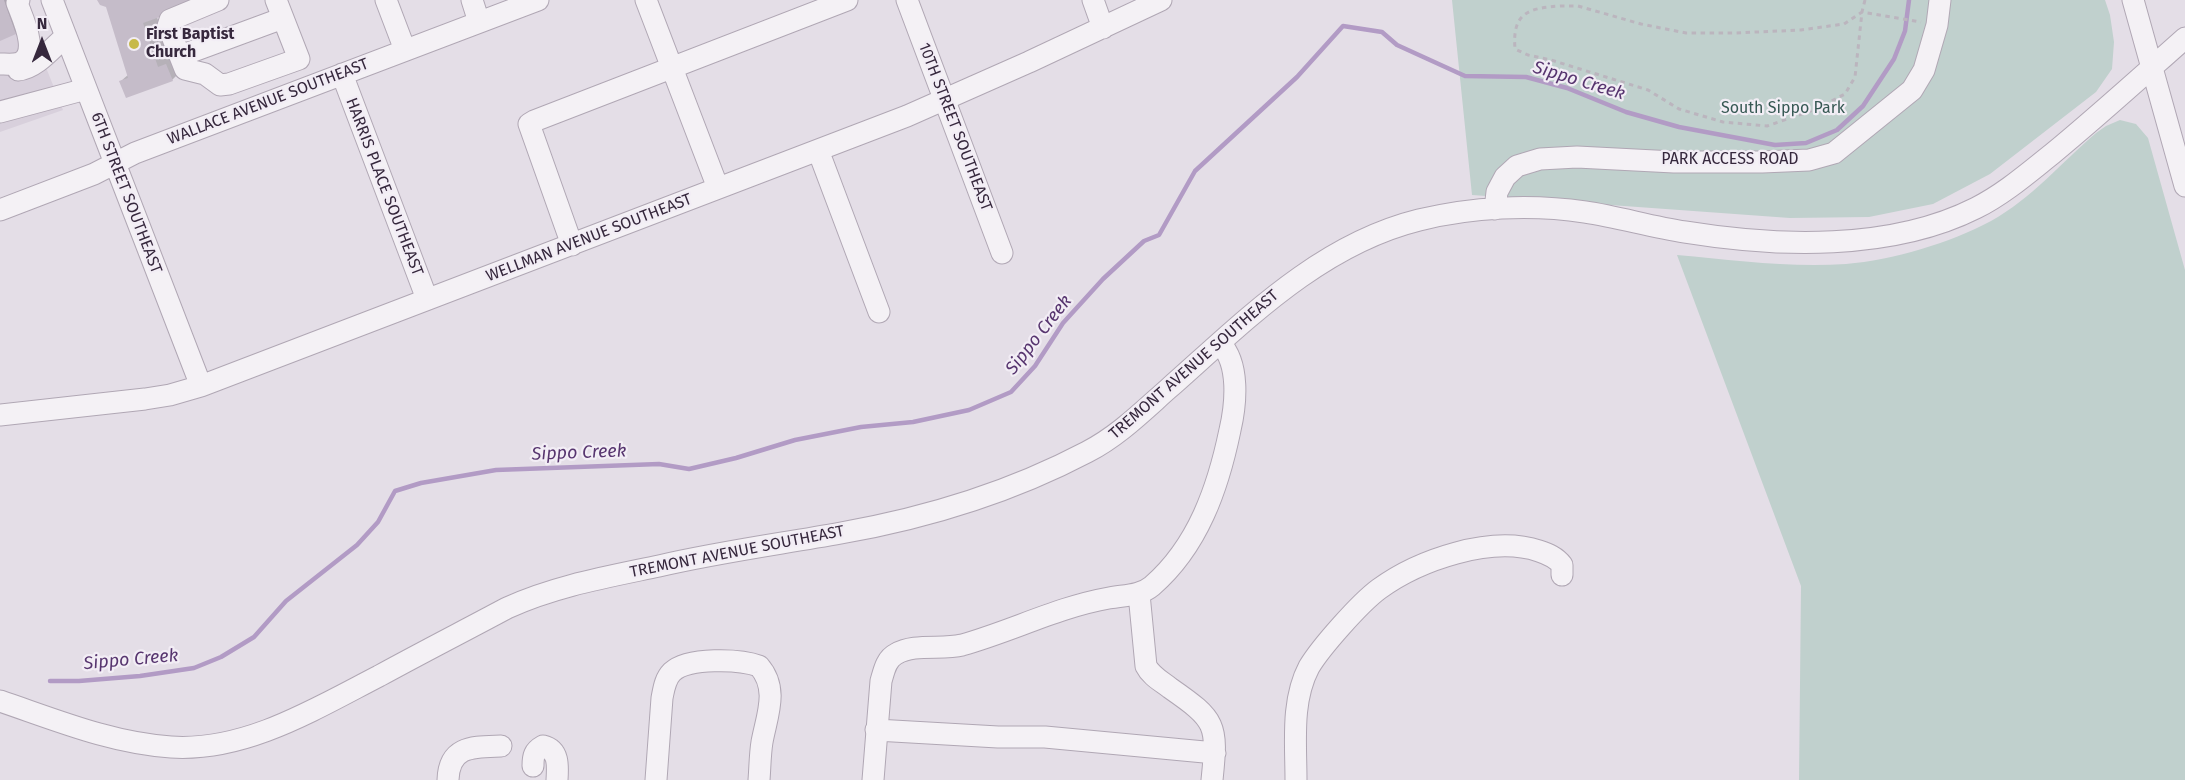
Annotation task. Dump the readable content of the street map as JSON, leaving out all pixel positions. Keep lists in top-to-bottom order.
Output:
{
  "streets": {
    "street": [
      "WALLACE AVENUE SOUTHEAST",
      "10TH STREET SOUTHEAST",
      "PARK ACCESS ROAD",
      "HARRIS PLACE SOUTHEAST",
      "6TH STREET SOUTHEAST",
      "WELLMAN AVENUE SOUTHEAST",
      "TREMONT AVENUE SOUTHEAST"
    ]
  },
  "crossings": [
    ["WALLACE AVENUE SOUTHEAST", "HARRIS PLACE SOUTHEAST"],
    ["WALLACE AVENUE SOUTHEAST", "6TH STREET SOUTHEAST"],
    ["10TH STREET SOUTHEAST", "WELLMAN AVENUE SOUTHEAST"],
    ["PARK ACCESS ROAD", "TREMONT AVENUE SOUTHEAST"],
    ["HARRIS PLACE SOUTHEAST", "WELLMAN AVENUE SOUTHEAST"],
    ["6TH STREET SOUTHEAST", "WELLMAN AVENUE SOUTHEAST"]
  ],
  "water": ["Sippo Creek"],
  "parks": ["South Sippo Park"],
  "places": ["First Baptist Church"],
  "north": "top"
}
